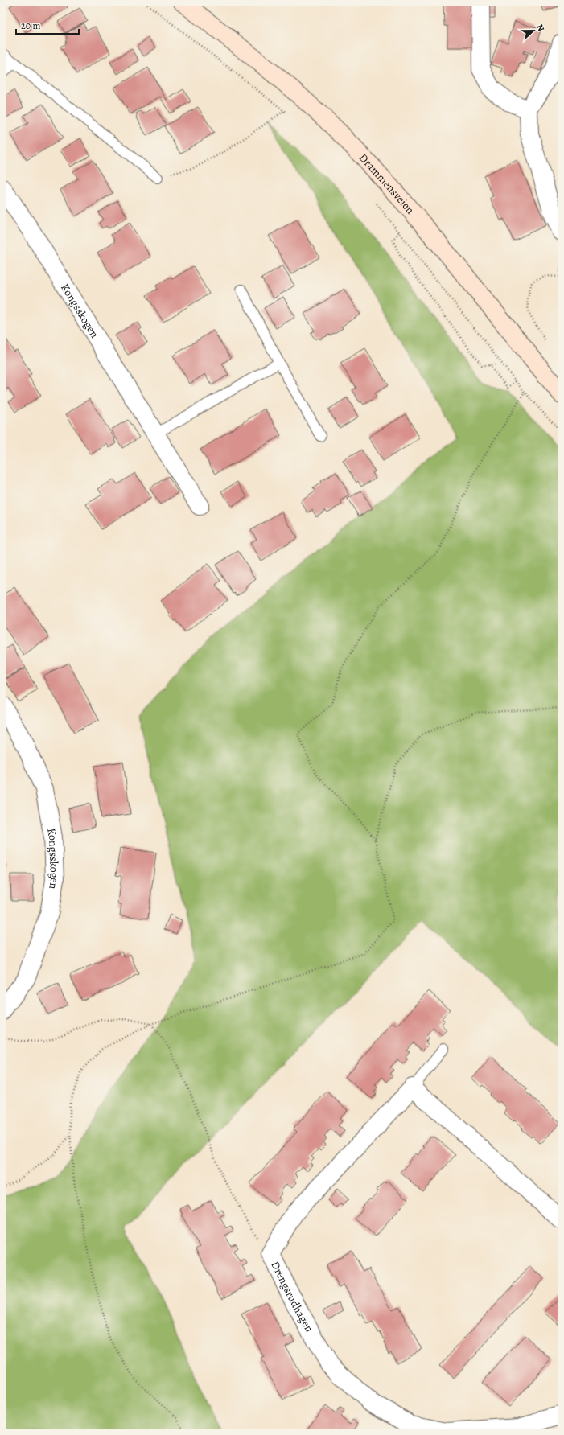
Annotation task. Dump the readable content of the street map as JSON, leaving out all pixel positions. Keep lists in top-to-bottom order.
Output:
{
  "streets": {
    "main road": ["Drammensveien"],
    "street": ["Kongsskogen", "Drengsrudhagen"]
  },
  "scale_bar": "20 m",
  "north": "right"
}
